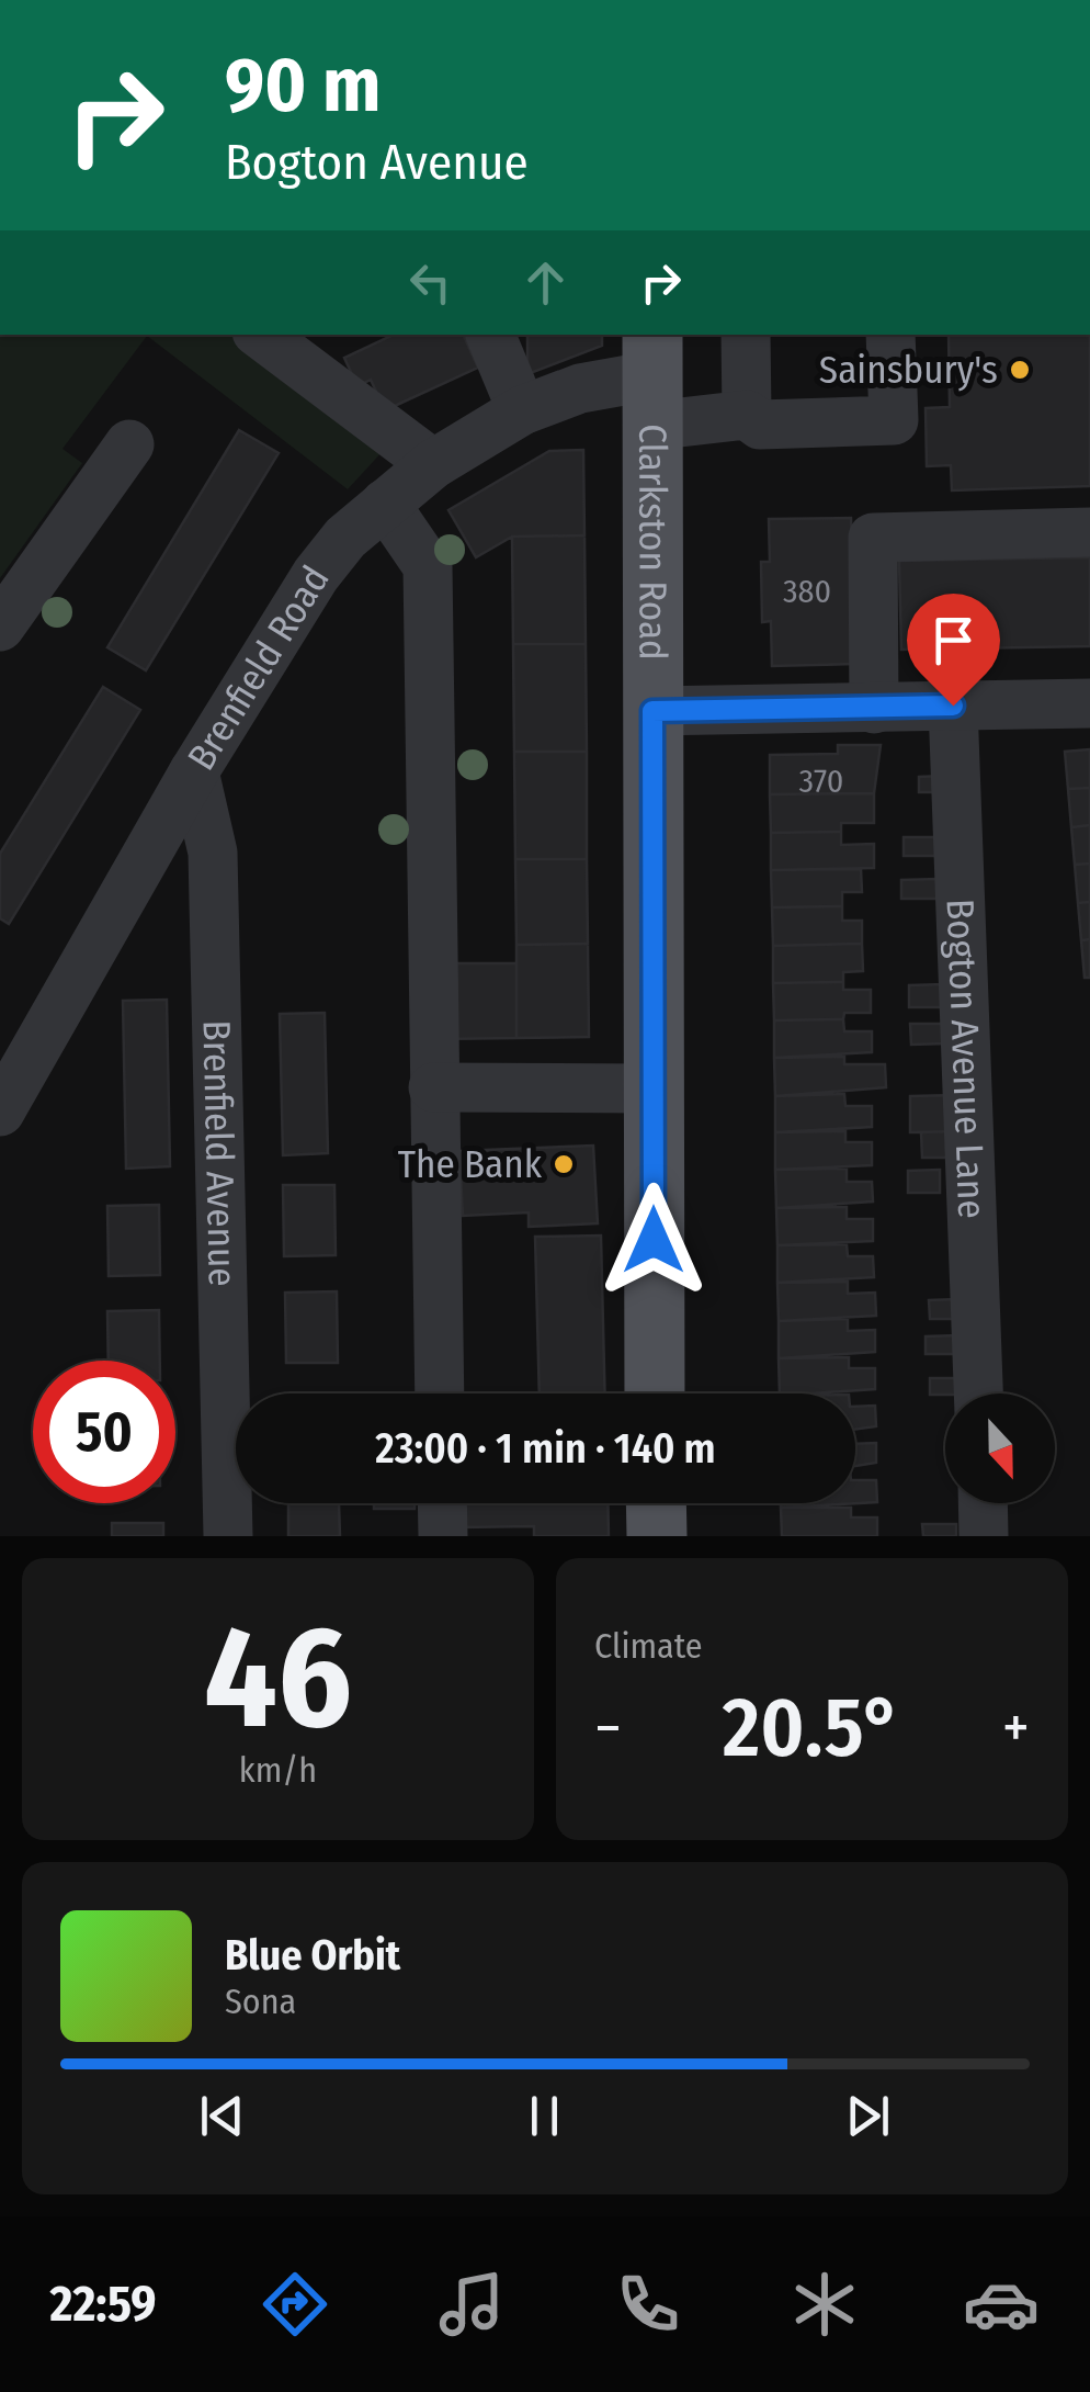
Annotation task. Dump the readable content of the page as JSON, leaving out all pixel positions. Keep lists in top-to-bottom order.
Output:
{
  "streets": {
    "main road": ["Clarkston Road"],
    "street": ["Brenfield Road", "Bogton Avenue Lane", "Brenfield Avenue"]
  },
  "crossings": [
    ["Clarkston Road", "Brenfield Road"],
    ["Brenfield Road", "Brenfield Avenue"]
  ],
  "places": ["Sainsbury's", "The Bank"],
  "house_numbers": ["380", "370"],
  "north": "bottom",
  "page": {
    "turn": ["90 m", "Bogton Avenue"],
    "limit": "50",
    "trip": "23:00 · 1 min · 140 m",
    "tile": [
      ["46", "km/h"],
      "Climate"
    ],
    "heat": ["−", "20.5°", "+"],
    "song": ["Blue Orbit", "Sona"],
    "tabs": "22:59"
  }
}
